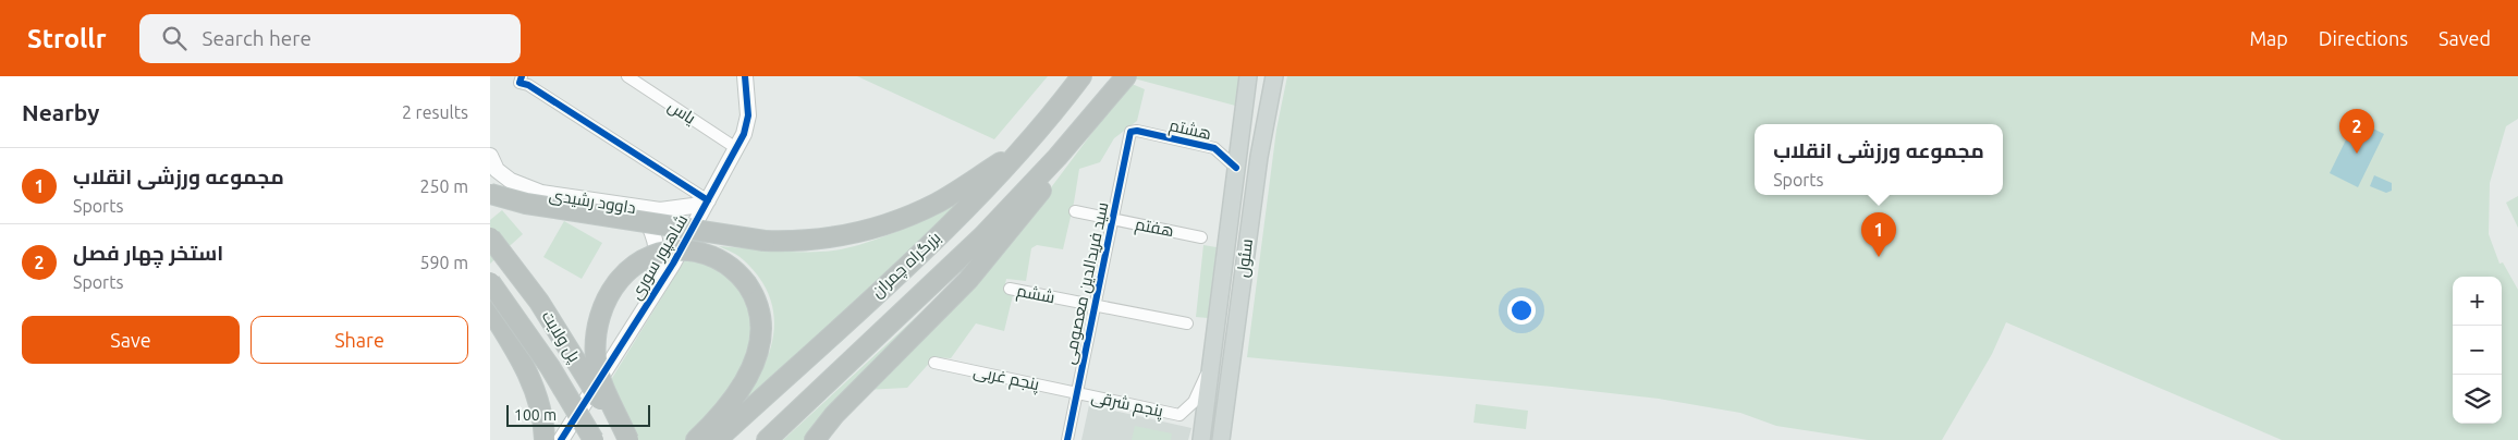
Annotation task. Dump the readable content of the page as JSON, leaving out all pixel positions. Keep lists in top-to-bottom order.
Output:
{
  "streets": {
    "highway": ["بزرگراه چمران", "پل ولایت"],
    "main road": ["سئول"],
    "street": [
      "یاس",
      "هشتم",
      "داوود رشیدی",
      "هفتم",
      "شاهپور سوری",
      "سید فریدالدین معصومی",
      "ششم",
      "پنجم غربی",
      "پنجم شرقی"
    ]
  },
  "crossings": [
    ["یاس", "شاهپور سوری"],
    ["هشتم", "سئول"],
    ["هشتم", "سید فریدالدین معصومی"],
    ["داوود رشیدی", "شاهپور سوری"],
    ["هفتم", "سید فریدالدین معصومی"],
    ["سئول", "پنجم شرقی"],
    ["سید فریدالدین معصومی", "ششم"],
    ["سید فریدالدین معصومی", "پنجم غربی"],
    ["سید فریدالدین معصومی", "پنجم شرقی"],
    ["پنجم غربی", "پنجم شرقی"]
  ],
  "scale_bar": "100 m",
  "page": {
    "header": "Strollr",
    "search": "Search here",
    "nav": ["Map", "Directions", "Saved"],
    "heading": ["Nearby", "2 results"],
    "pins": ["2", "1"],
    "popup": ["مجموعه ورزشی انقلاب", "Sports"],
    "list": [
      {
        "mark": "1",
        "name": "مجموعه ورزشی انقلاب",
        "note": "Sports",
        "value": "250 m"
      },
      {
        "mark": "2",
        "name": "استخر چهار فصل",
        "note": "Sports",
        "value": "590 m"
      }
    ],
    "map_buttons": ["+", "−"],
    "buttons": ["Save", "Share"],
    "scale": "100 m"
  }
}
